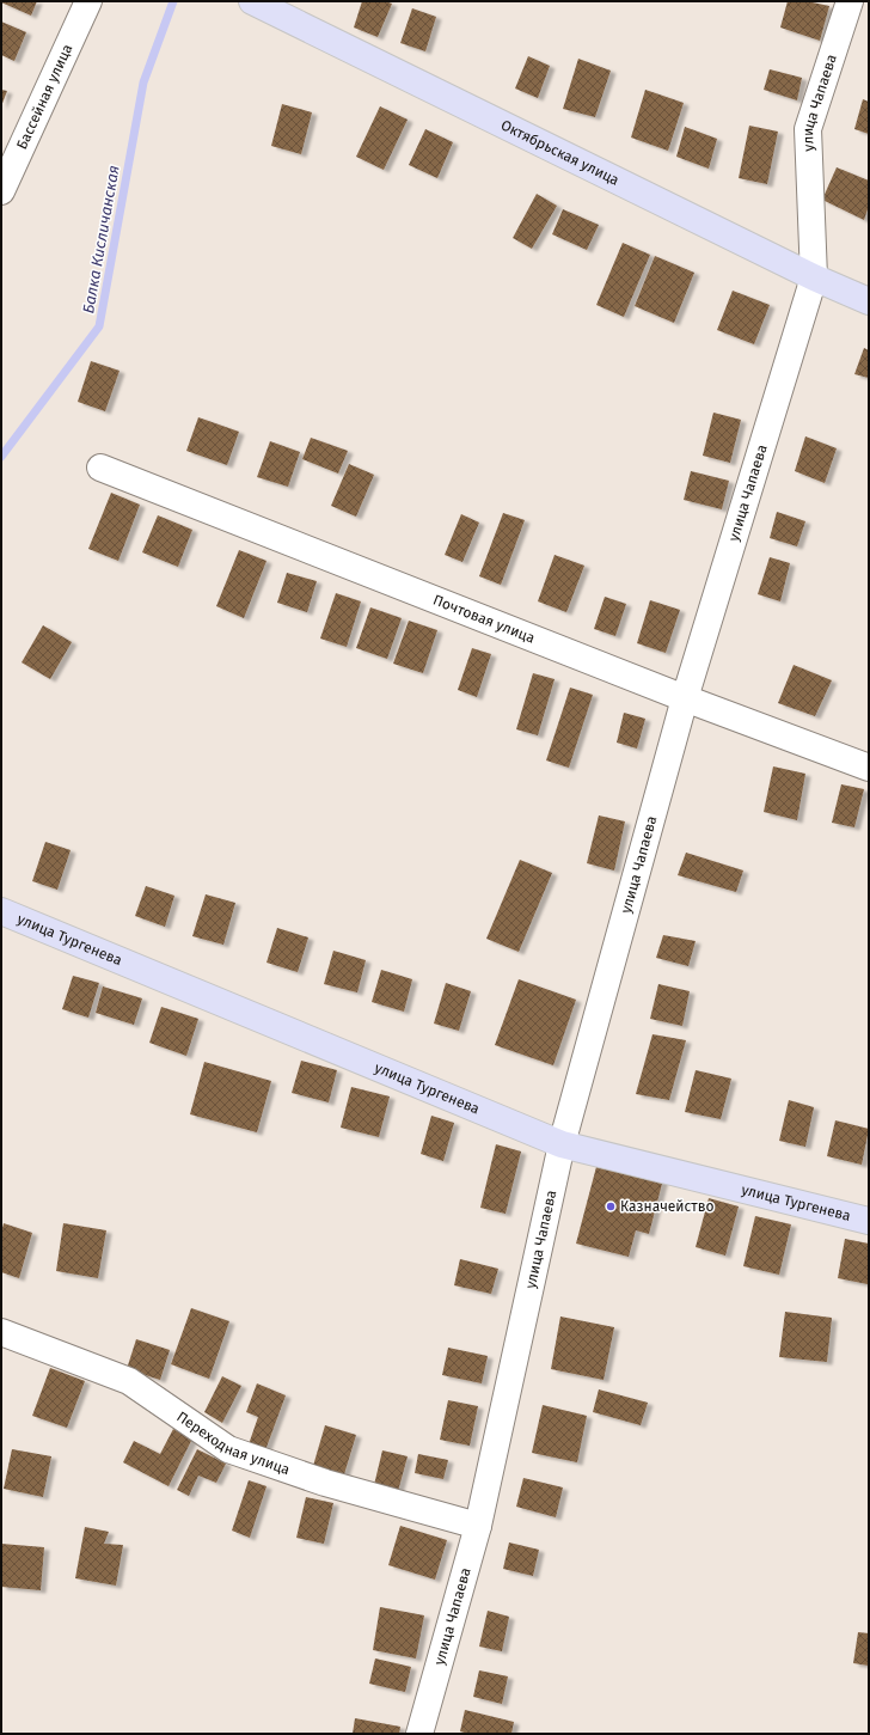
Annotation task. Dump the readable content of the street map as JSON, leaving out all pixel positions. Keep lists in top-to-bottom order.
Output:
{
  "streets": {
    "main road": ["Октябрьская улица", "улица Тургенева"],
    "street": [
      "Бассейная улица",
      "улица Чапаева",
      "Почтовая улица",
      "Переходная улица"
    ]
  },
  "crossings": [
    ["улица Чапаева", "Октябрьская улица"],
    ["улица Чапаева", "Почтовая улица"],
    ["улица Чапаева", "улица Тургенева"],
    ["улица Чапаева", "Переходная улица"]
  ],
  "water": ["Балка Кисличанская"],
  "places": ["Казначейство"]
}
